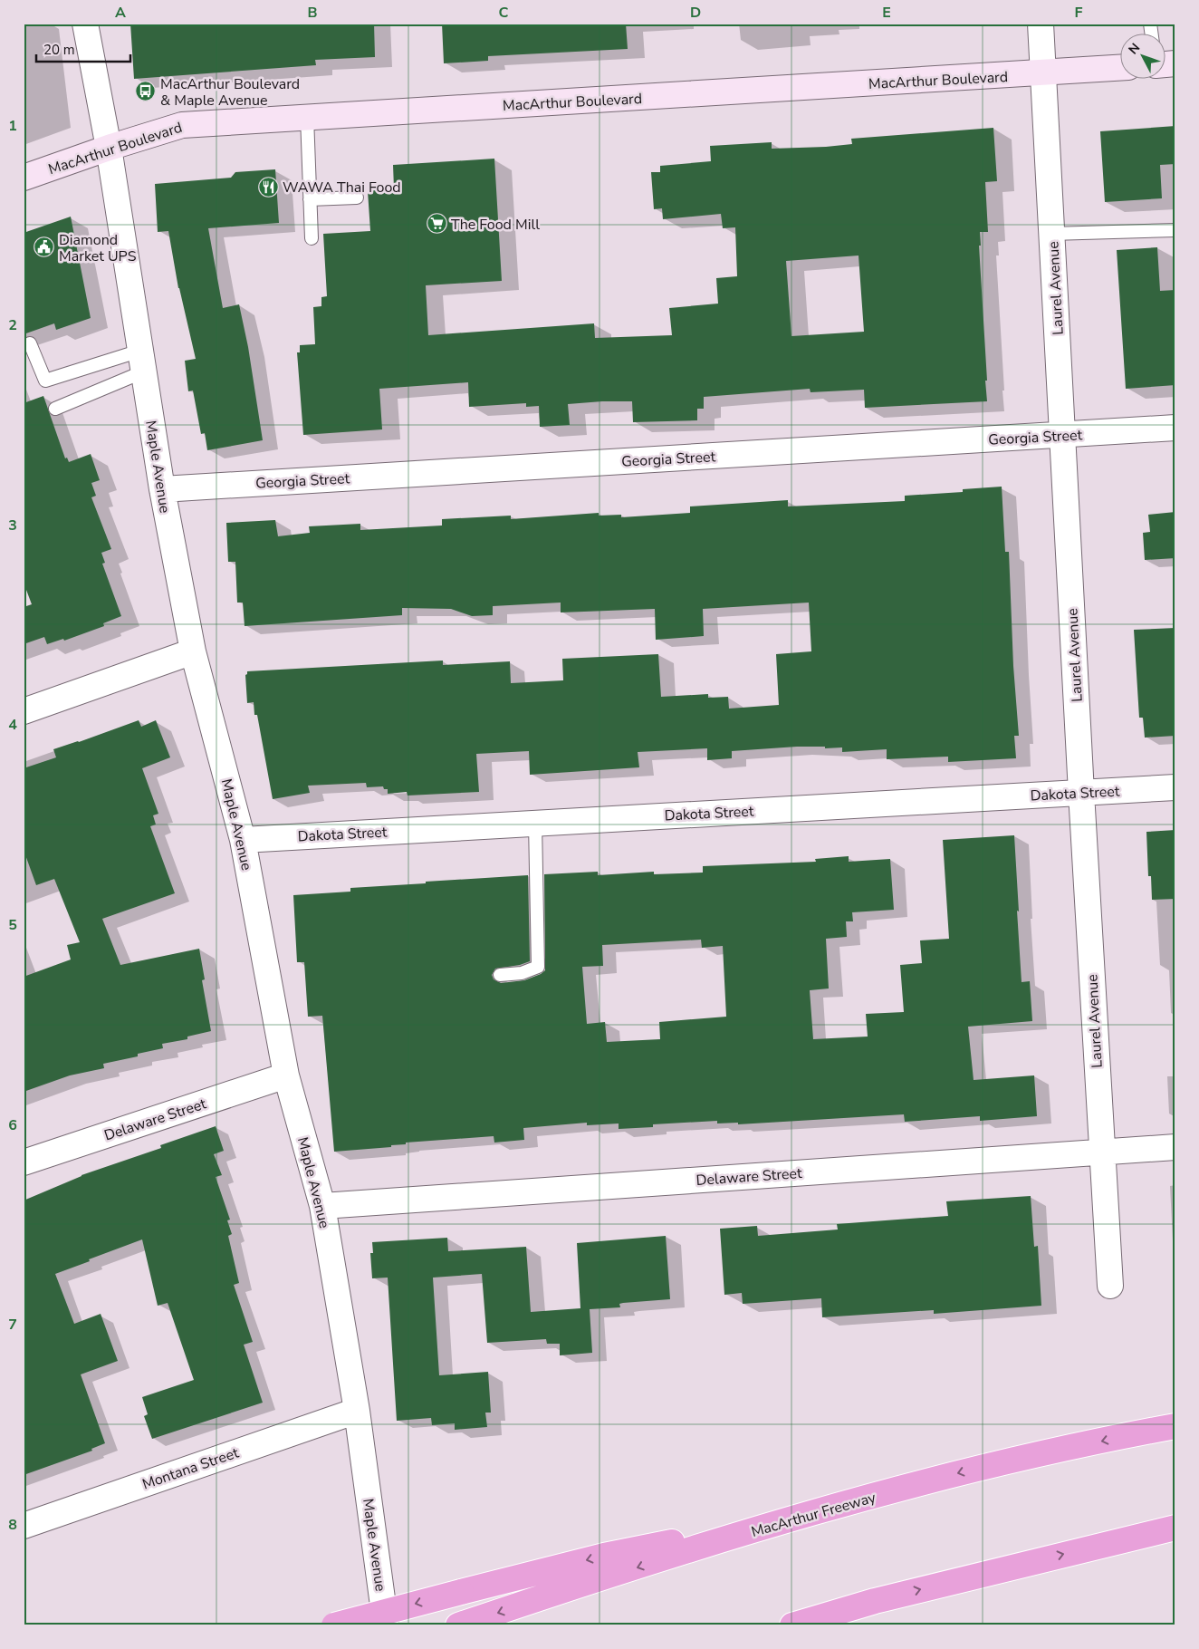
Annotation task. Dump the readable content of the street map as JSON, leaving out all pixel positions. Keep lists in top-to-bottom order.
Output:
{
  "streets": {
    "highway": ["MacArthur Freeway"],
    "main road": ["MacArthur Boulevard"],
    "street": [
      "Laurel Avenue",
      "Georgia Street",
      "Maple Avenue",
      "Dakota Street",
      "Delaware Street",
      "Montana Street"
    ]
  },
  "crossings": [
    ["MacArthur Boulevard", "Laurel Avenue"],
    ["MacArthur Boulevard", "Maple Avenue"],
    ["Laurel Avenue", "Georgia Street"],
    ["Laurel Avenue", "Dakota Street"],
    ["Laurel Avenue", "Delaware Street"],
    ["Georgia Street", "Maple Avenue"],
    ["Maple Avenue", "Dakota Street"],
    ["Maple Avenue", "Delaware Street"],
    ["Maple Avenue", "Montana Street"]
  ],
  "places": {
    "bus stop": ["MacArthur Boulevard & Maple Avenue"],
    "restaurant": ["WAWA Thai Food"],
    "supermarket": ["The Food Mill"],
    "public building": ["Diamond Market UPS"]
  },
  "scale_bar": "20 m",
  "north": "top left",
  "grid": {
    "columns": [
      "A",
      "B",
      "C",
      "D",
      "E",
      "F"
    ],
    "rows": [
      "1",
      "2",
      "3",
      "4",
      "5",
      "6",
      "7",
      "8"
    ]
  }
}
